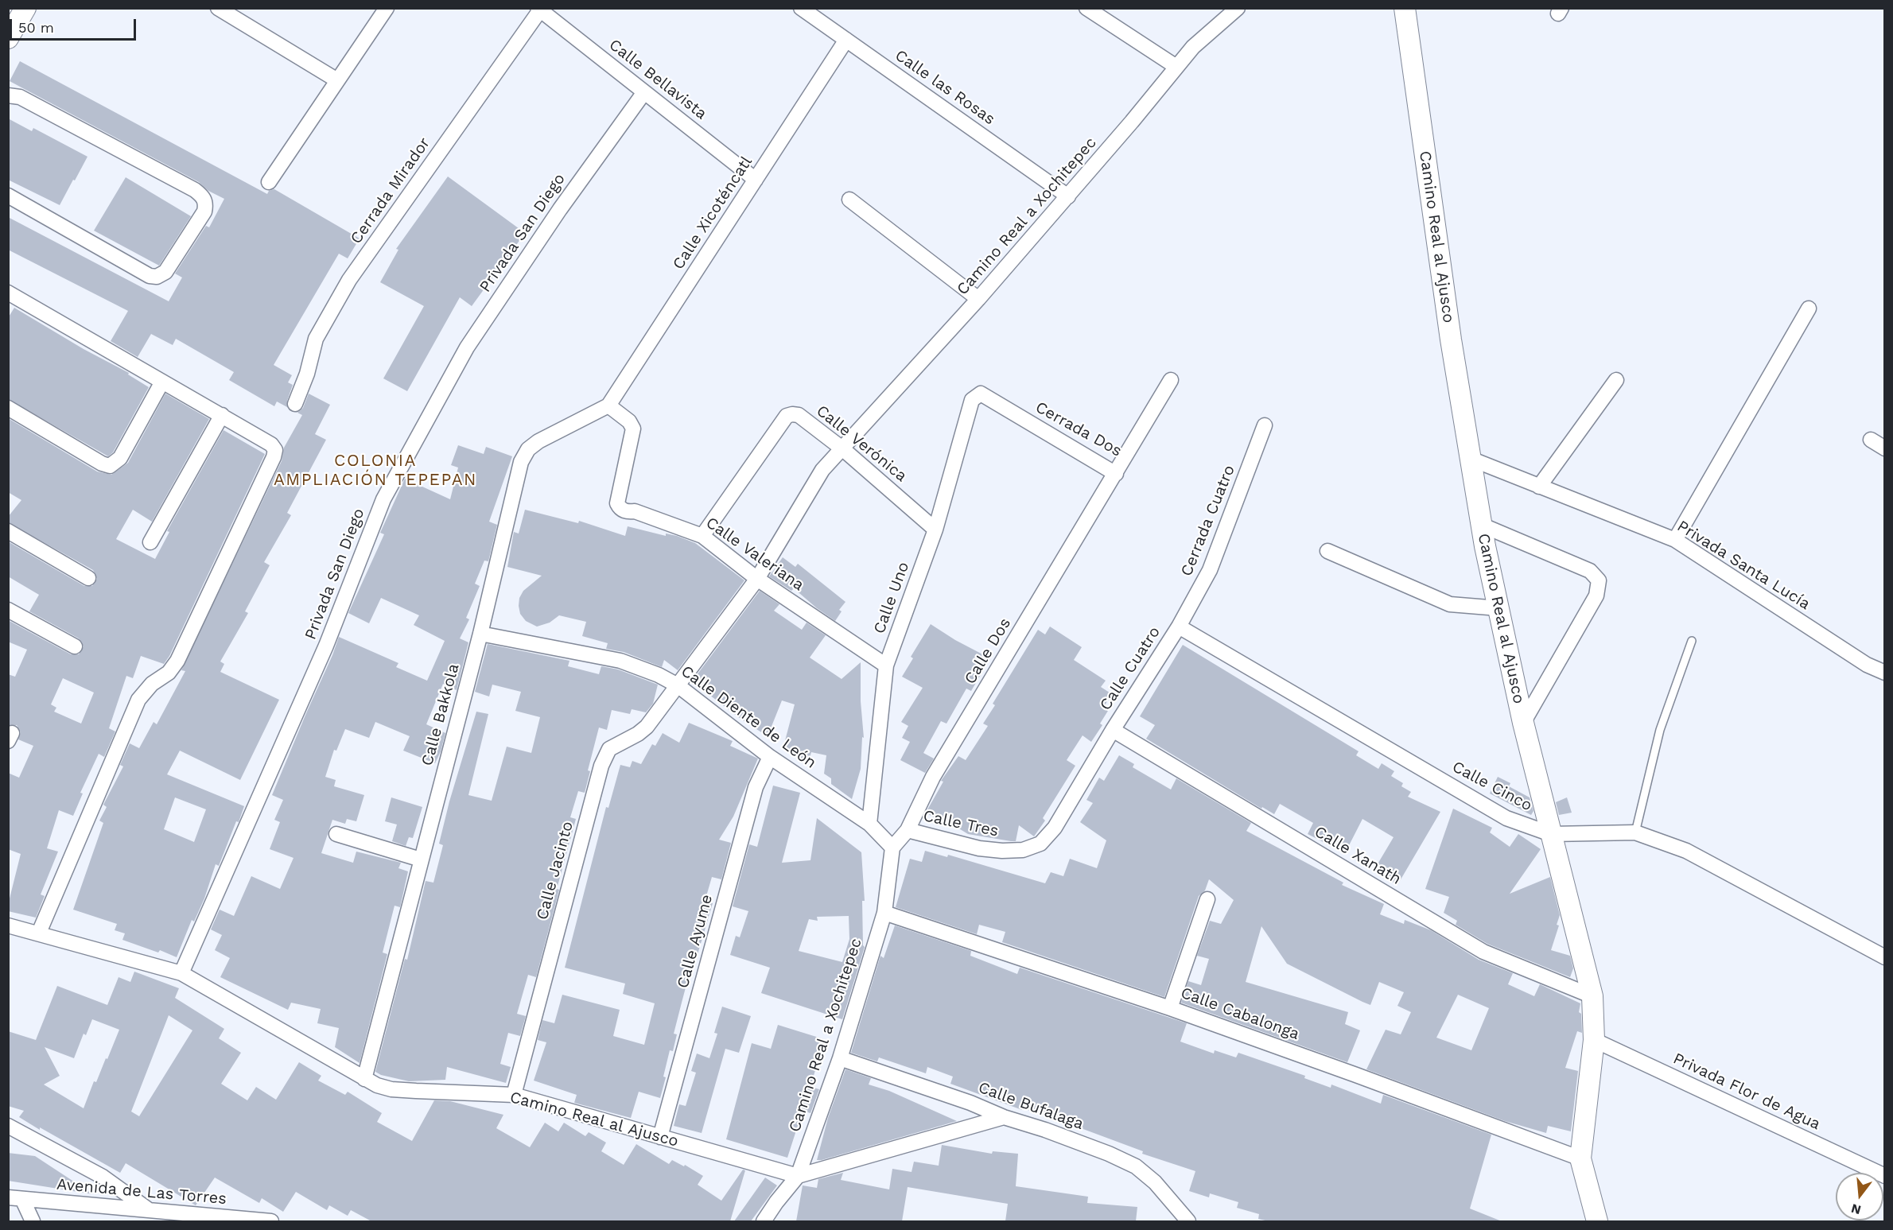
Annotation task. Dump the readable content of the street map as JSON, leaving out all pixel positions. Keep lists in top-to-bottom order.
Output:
{
  "streets": {
    "street": [
      "Calle Bellavista",
      "Calle las Rosas",
      "Cerrada Mirador",
      "Calle Xicoténcatl",
      "Camino Real a Xochitepec",
      "Privada San Diego",
      "Camino Real al Ajusco",
      "Cerrada Dos",
      "Calle Verónica",
      "Cerrada Cuatro",
      "Calle Valeriana",
      "Privada Santa Lucía",
      "Calle Uno",
      "Calle Dos",
      "Calle Cuatro",
      "Calle Bakkola",
      "Calle Diente de León",
      "Calle Cinco",
      "Calle Tres",
      "Calle Xanath",
      "Calle Jacinto",
      "Calle Ayume",
      "Calle Cabalonga",
      "Privada Flor de Agua",
      "Calle Bufalaga",
      "Avenida de Las Torres"
    ]
  },
  "crossings": [
    ["Calle Bellavista", "Cerrada Mirador"],
    ["Calle Bellavista", "Calle Xicoténcatl"],
    ["Calle Bellavista", "Privada San Diego"],
    ["Calle las Rosas", "Calle Xicoténcatl"],
    ["Calle las Rosas", "Camino Real a Xochitepec"],
    ["Calle Xicoténcatl", "Calle Valeriana"],
    ["Calle Xicoténcatl", "Calle Bakkola"],
    ["Camino Real a Xochitepec", "Camino Real al Ajusco"],
    ["Camino Real a Xochitepec", "Calle Verónica"],
    ["Camino Real a Xochitepec", "Calle Valeriana"],
    ["Camino Real a Xochitepec", "Calle Dos"],
    ["Camino Real a Xochitepec", "Calle Diente de León"],
    ["Camino Real a Xochitepec", "Calle Jacinto"],
    ["Camino Real a Xochitepec", "Calle Cabalonga"],
    ["Camino Real a Xochitepec", "Calle Bufalaga"],
    ["Privada San Diego", "Camino Real al Ajusco"],
    ["Camino Real al Ajusco", "Privada Santa Lucía"],
    ["Camino Real al Ajusco", "Calle Bakkola"],
    ["Camino Real al Ajusco", "Calle Cinco"],
    ["Camino Real al Ajusco", "Calle Xanath"],
    ["Camino Real al Ajusco", "Calle Jacinto"],
    ["Camino Real al Ajusco", "Calle Ayume"],
    ["Camino Real al Ajusco", "Calle Cabalonga"],
    ["Camino Real al Ajusco", "Privada Flor de Agua"],
    ["Cerrada Dos", "Calle Uno"],
    ["Cerrada Dos", "Calle Dos"],
    ["Calle Verónica", "Calle Valeriana"],
    ["Calle Verónica", "Calle Uno"],
    ["Cerrada Cuatro", "Calle Cuatro"],
    ["Cerrada Cuatro", "Calle Cinco"],
    ["Calle Valeriana", "Calle Uno"],
    ["Calle Valeriana", "Calle Bakkola"],
    ["Calle Valeriana", "Calle Jacinto"],
    ["Calle Uno", "Calle Diente de León"],
    ["Calle Dos", "Calle Diente de León"],
    ["Calle Dos", "Calle Tres"],
    ["Calle Cuatro", "Calle Cinco"],
    ["Calle Cuatro", "Calle Tres"],
    ["Calle Cuatro", "Calle Xanath"],
    ["Calle Bakkola", "Calle Diente de León"],
    ["Calle Diente de León", "Calle Jacinto"],
    ["Calle Diente de León", "Calle Ayume"]
  ],
  "districts": ["COLONIA AMPLIACIÓN TEPEPAN"],
  "scale_bar": "50 m",
  "north": "bottom"
}
